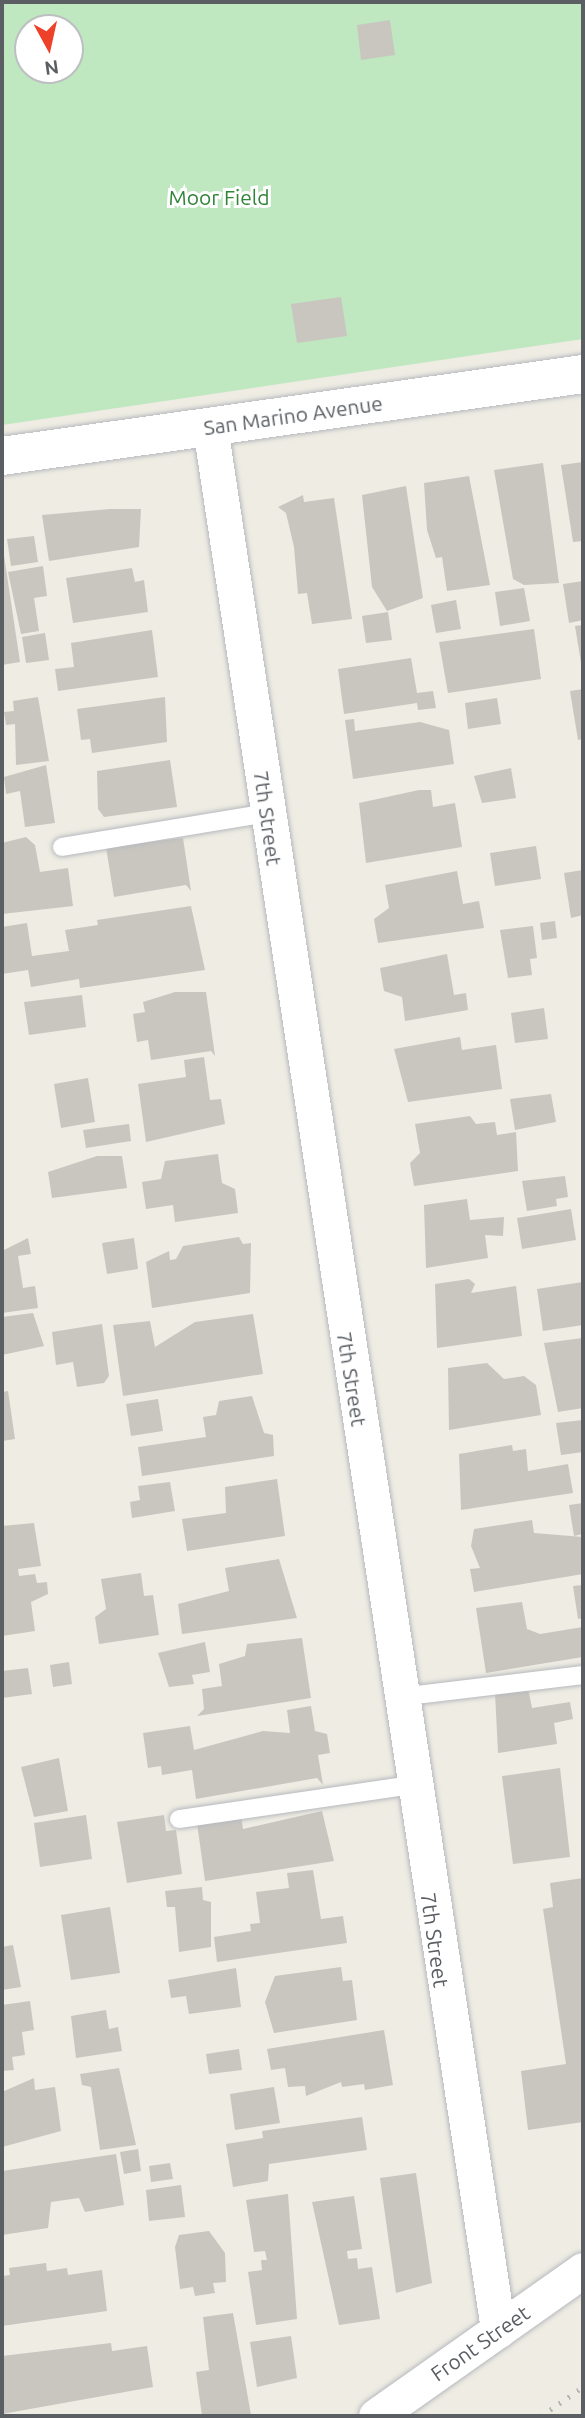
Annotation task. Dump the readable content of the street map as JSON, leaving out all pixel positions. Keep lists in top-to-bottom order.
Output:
{
  "streets": {
    "street": ["San Marino Avenue", "7th Street", "Front Street"]
  },
  "crossings": [
    ["San Marino Avenue", "7th Street"],
    ["7th Street", "Front Street"]
  ],
  "parks": ["Moor Field"],
  "north": "bottom"
}
